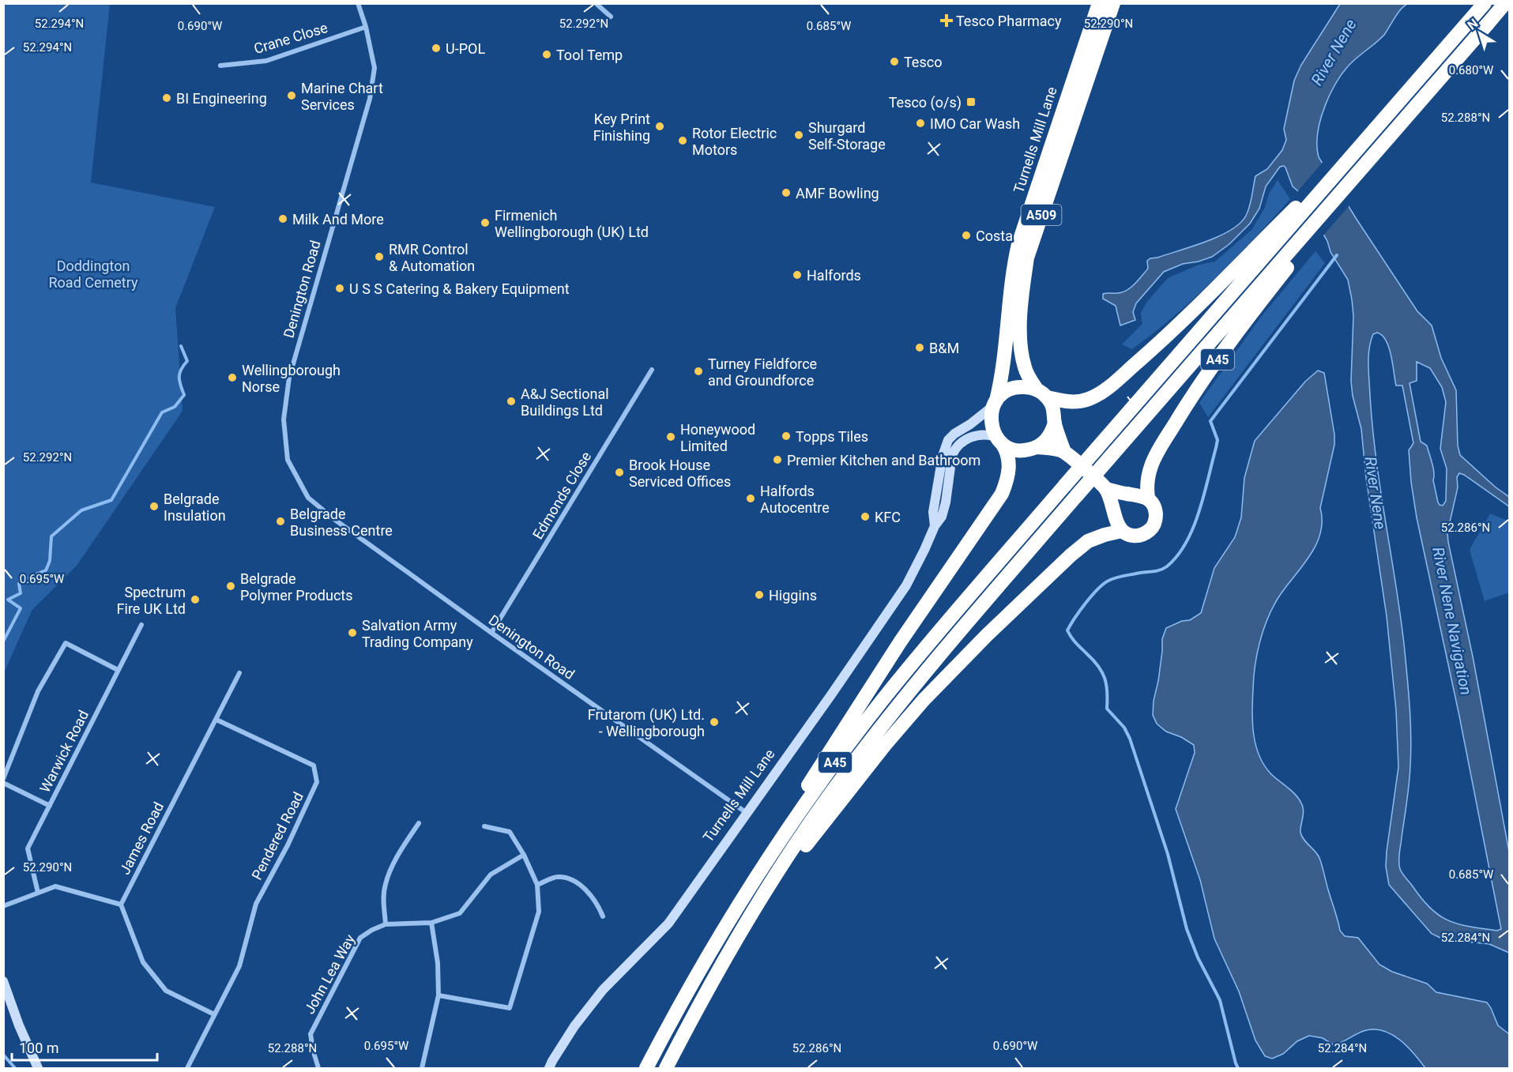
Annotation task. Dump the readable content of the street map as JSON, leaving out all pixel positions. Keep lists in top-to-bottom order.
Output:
{
  "streets": {
    "highway": ["Turnells Mill Lane", "A509", "A45"],
    "street": [
      "Crane Close",
      "Denington Road",
      "Edmonds Close",
      "Warwick Road",
      "Pendered Road",
      "James Road",
      "John Lea Way"
    ]
  },
  "crossings": [
    ["Crane Close", "Denington Road"],
    ["Turnells Mill Lane", "Denington Road"],
    ["Turnells Mill Lane", "A45"],
    ["Denington Road", "Edmonds Close"],
    ["Pendered Road", "James Road"]
  ],
  "water": ["River Nene", "River Nene Navigation"],
  "parks": ["Doddington Road Cemetry"],
  "places": {
    "health": ["Tesco Pharmacy"],
    "other": [
      "U-POL",
      "Tool Temp",
      "Tesco",
      "Marine Chart Services",
      "BI Engineering",
      "IMO Car Wash",
      "Key Print Finishing",
      "Shurgard Self-Storage",
      "Rotor Electric Motors",
      "AMF Bowling",
      "Milk And More",
      "Firmenich Wellingborough (UK) Ltd",
      "Costa",
      "RMR Control & Automation",
      "Halfords",
      "U S S Catering & Bakery Equipment",
      "B&M",
      "Turney Fieldforce and Groundforce",
      "Wellingborough Norse",
      "A&J Sectional Buildings Ltd",
      "Topps Tiles",
      "Honeywood Limited",
      "Premier Kitchen and Bathroom",
      "Brook House Serviced Offices",
      "Halfords Autocentre",
      "Belgrade Insulation",
      "KFC",
      "Belgrade Business Centre",
      "Belgrade Polymer Products",
      "Higgins",
      "Spectrum Fire UK Ltd",
      "Salvation Army Trading Company",
      "Frutarom (UK) Ltd. - Wellingborough"
    ],
    "transit": ["Tesco (o/s)"]
  },
  "scale_bar": "100 m",
  "north": "top left",
  "coordinates": [
    "52.294°N",
    "52.292°N",
    "52.290°N",
    "0.690°W",
    "0.685°W",
    "0.680°W",
    "52.288°N",
    "52.286°N",
    "0.695°W",
    "52.284°N"
  ]
}
